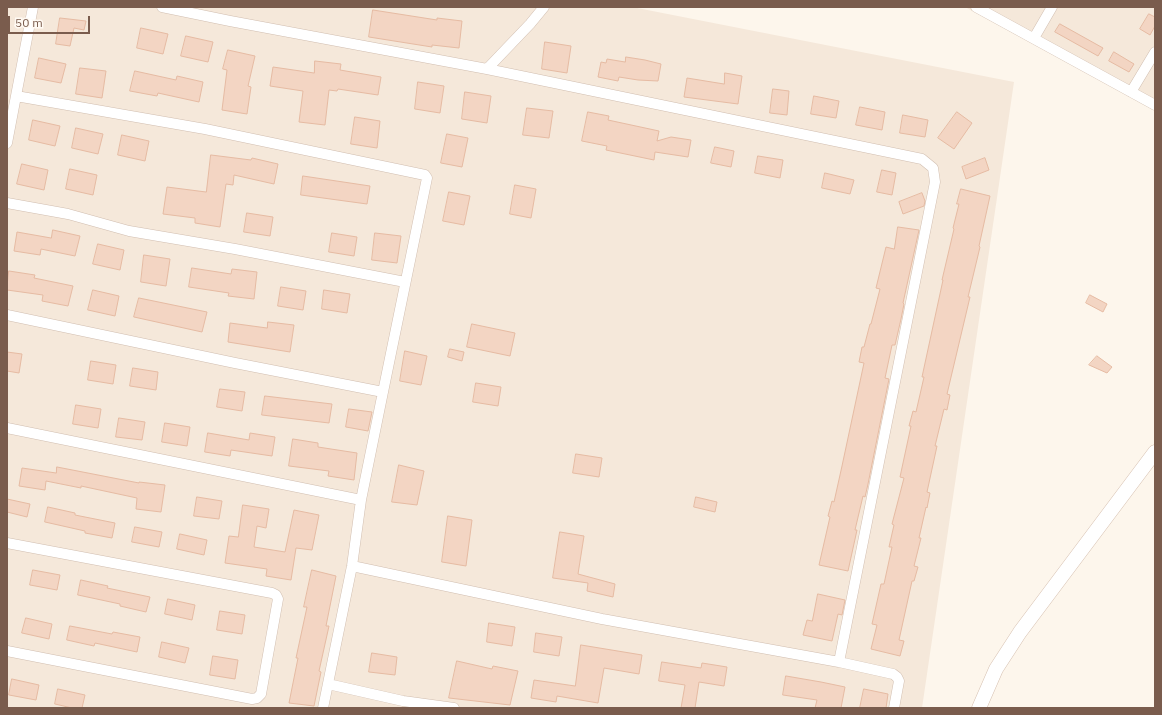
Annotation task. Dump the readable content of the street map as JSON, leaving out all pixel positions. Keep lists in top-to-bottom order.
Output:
{
  "scale_bar": "50 m"
}
